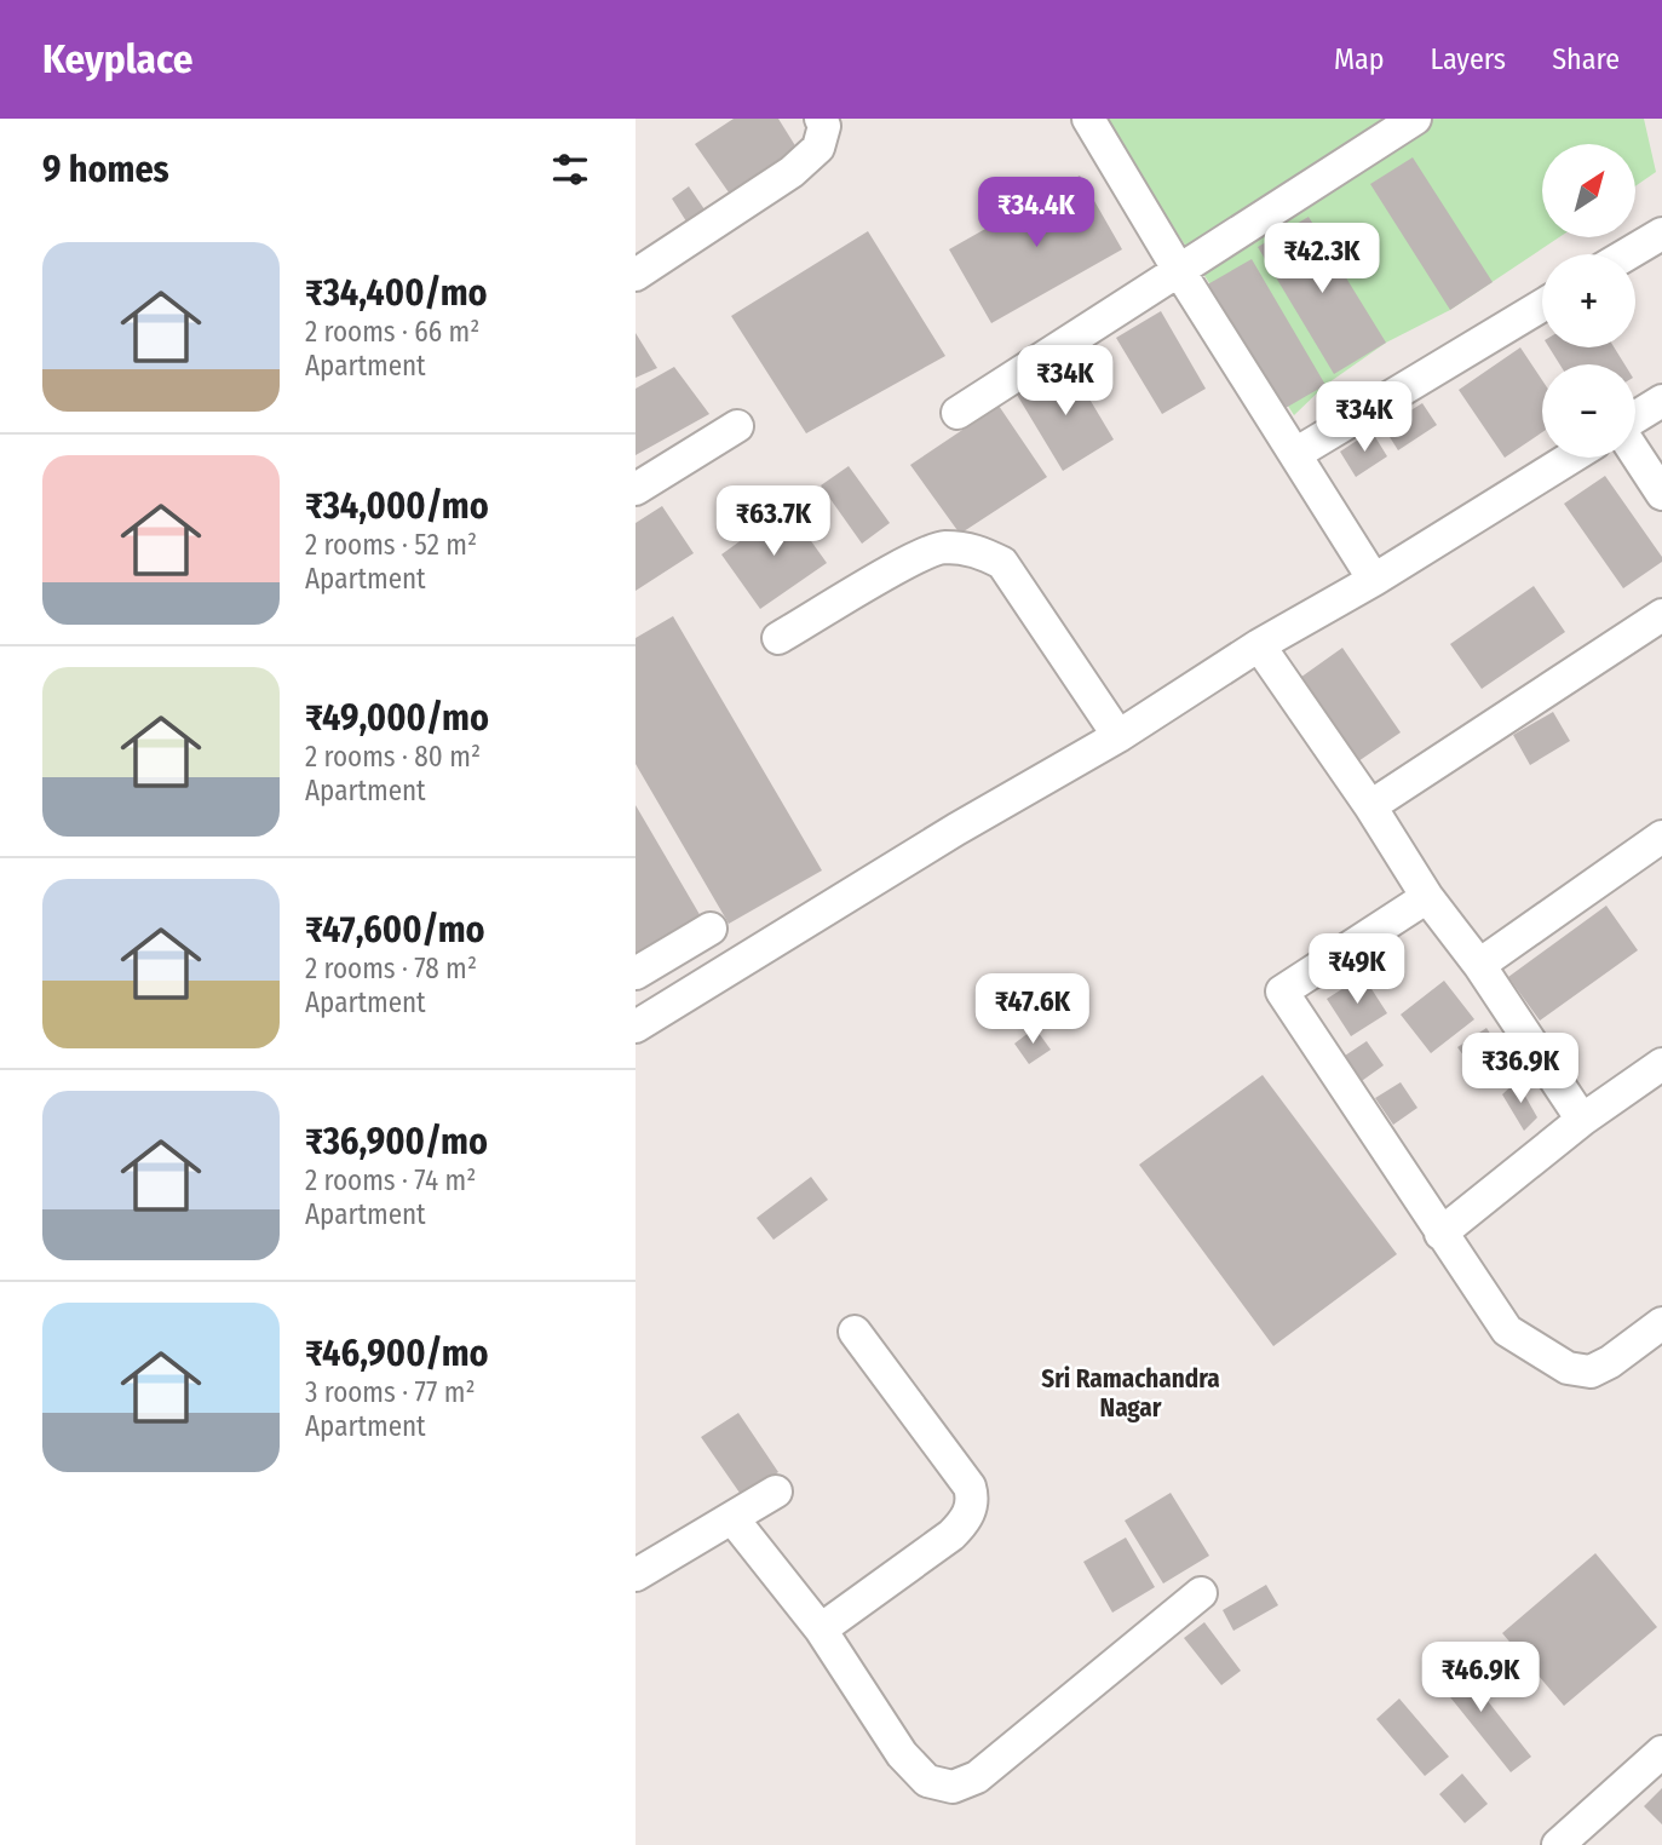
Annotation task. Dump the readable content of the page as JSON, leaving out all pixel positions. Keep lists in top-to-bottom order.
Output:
{
  "districts": ["Sri Ramachandra Nagar"],
  "north": "top right",
  "page": {
    "header": "Keyplace",
    "nav": ["Map", "Layers", "Share"],
    "heading": "9 homes",
    "map_buttons": ["+", "−"],
    "price": [
      "₹34.4K",
      "₹42.3K",
      "₹34K",
      "₹34K",
      "₹63.7K",
      "₹49K",
      "₹47.6K",
      "₹36.9K",
      "₹46.9K"
    ],
    "list": [
      {
        "name": "₹34,400/mo",
        "note": "2 rooms · 66 m² · Apartment"
      },
      {
        "name": "₹34,000/mo",
        "note": "2 rooms · 52 m² · Apartment"
      },
      {
        "name": "₹49,000/mo",
        "note": "2 rooms · 80 m² · Apartment"
      },
      {
        "name": "₹47,600/mo",
        "note": "2 rooms · 78 m² · Apartment"
      },
      {
        "name": "₹36,900/mo",
        "note": "2 rooms · 74 m² · Apartment"
      },
      {
        "name": "₹46,900/mo",
        "note": "3 rooms · 77 m² · Apartment"
      }
    ]
  }
}
